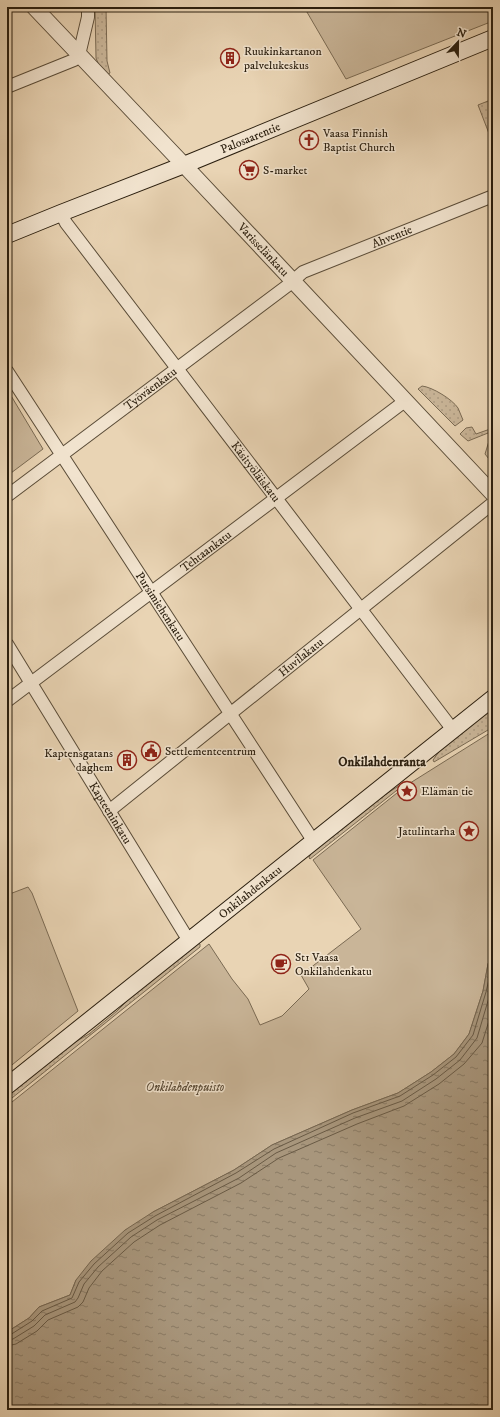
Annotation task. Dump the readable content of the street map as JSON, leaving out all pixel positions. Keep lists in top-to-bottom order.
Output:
{
  "streets": {
    "main road": ["Palosaarentie", "Onkilahdenkatu"],
    "street": [
      "Ahventie",
      "Varisselänkatu",
      "Työväenkatu",
      "Käsityöläiskatu",
      "Tehtaankatu",
      "Pursimiehenkatu",
      "Huvilakatu",
      "Kapteeninkatu"
    ]
  },
  "crossings": [
    ["Palosaarentie", "Varisselänkatu"],
    ["Palosaarentie", "Käsityöläiskatu"],
    ["Ahventie", "Varisselänkatu"],
    ["Ahventie", "Työväenkatu"],
    ["Varisselänkatu", "Työväenkatu"],
    ["Varisselänkatu", "Tehtaankatu"],
    ["Työväenkatu", "Käsityöläiskatu"],
    ["Työväenkatu", "Pursimiehenkatu"],
    ["Käsityöläiskatu", "Tehtaankatu"],
    ["Käsityöläiskatu", "Huvilakatu"],
    ["Käsityöläiskatu", "Onkilahdenkatu"],
    ["Tehtaankatu", "Pursimiehenkatu"],
    ["Tehtaankatu", "Kapteeninkatu"],
    ["Pursimiehenkatu", "Huvilakatu"],
    ["Pursimiehenkatu", "Onkilahdenkatu"],
    ["Huvilakatu", "Kapteeninkatu"],
    ["Kapteeninkatu", "Onkilahdenkatu"]
  ],
  "districts": ["Onkilahdenranta"],
  "parks": ["Onkilahdenpuisto"],
  "places": {
    "building": ["Ruukinkartanon palvelukeskus", "Kaptensgatans daghem"],
    "church": ["Vaasa Finnish Baptist Church"],
    "supermarket": ["S-market"],
    "public building": ["Settlementcentrum"],
    "place": ["Elämän tie", "Jatulintarha"],
    "cafe": ["St1 Vaasa Onkilahdenkatu"]
  },
  "north": "top"
}
